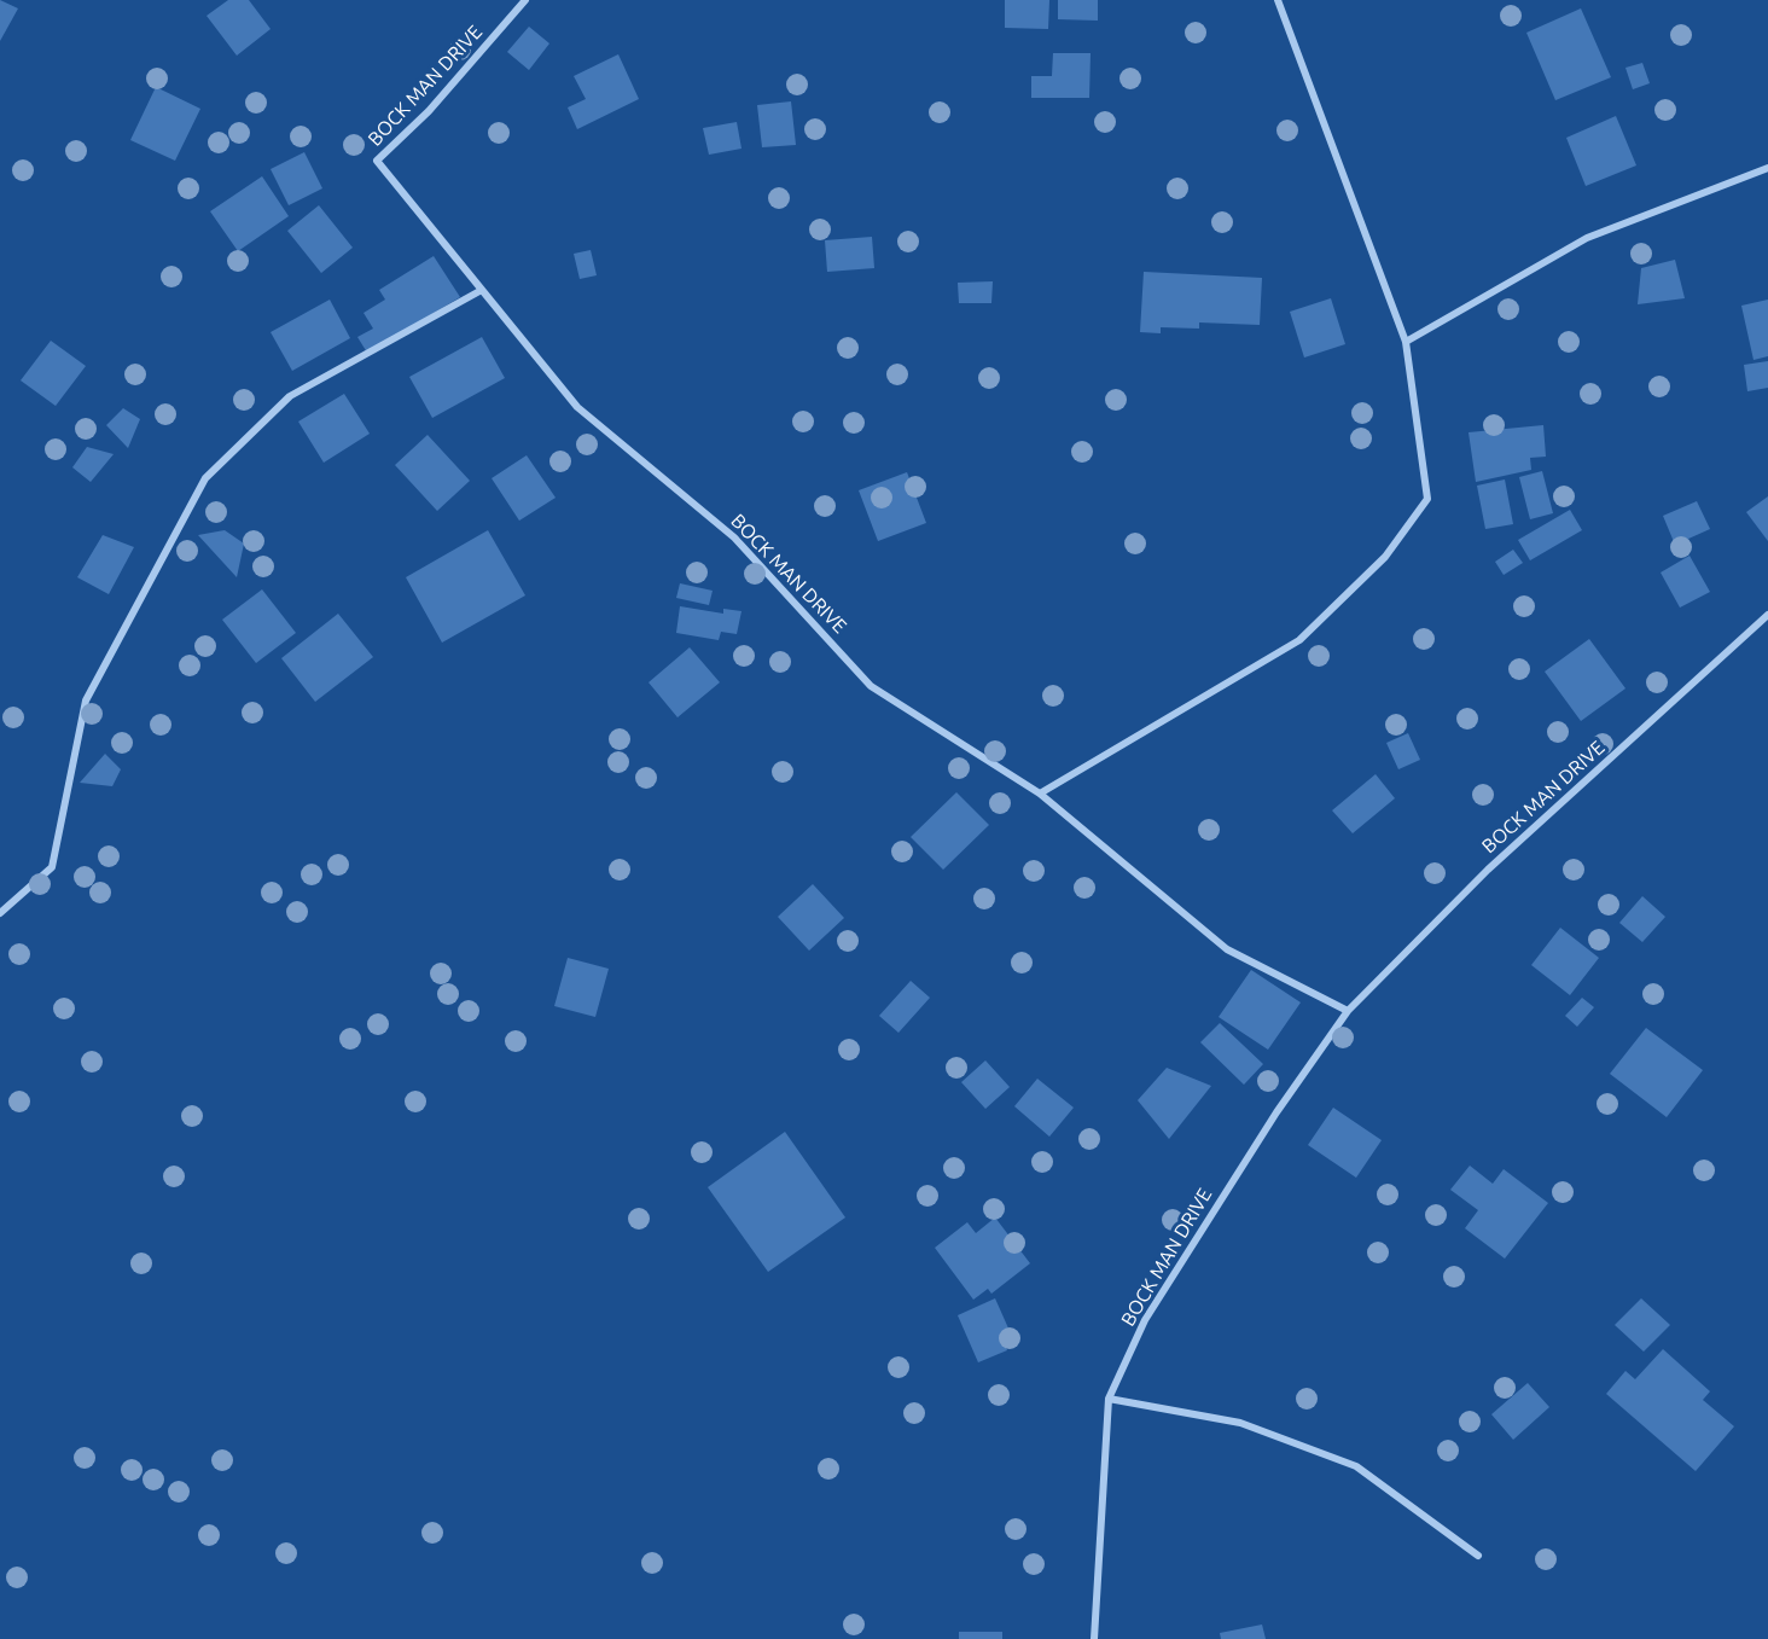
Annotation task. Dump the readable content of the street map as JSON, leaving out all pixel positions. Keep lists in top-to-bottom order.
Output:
{
  "streets": {
    "street": ["BOCK MAN DRIVE"]
  }
}
